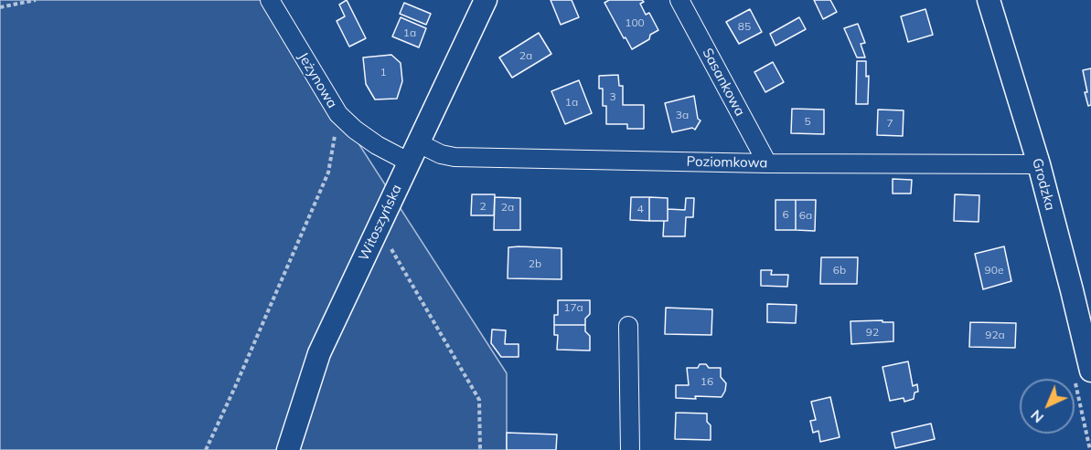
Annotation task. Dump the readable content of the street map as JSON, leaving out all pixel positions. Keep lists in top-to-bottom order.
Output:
{
  "streets": {
    "street": [
      "Jeżynowa",
      "Sasankowa",
      "Poziomkowa",
      "Grodzka",
      "Witoszyńska"
    ]
  },
  "crossings": [
    ["Jeżynowa", "Poziomkowa"],
    ["Jeżynowa", "Witoszyńska"],
    ["Sasankowa", "Poziomkowa"],
    ["Poziomkowa", "Grodzka"],
    ["Poziomkowa", "Witoszyńska"]
  ],
  "house_numbers": [
    "100",
    "85",
    "1a",
    "2a",
    "1",
    "3",
    "1a",
    "3a",
    "5",
    "7",
    "2",
    "2a",
    "4",
    "6",
    "6a",
    "2b",
    "6b",
    "90e",
    "17a",
    "92",
    "92a",
    "16"
  ],
  "north": "bottom left"
}
